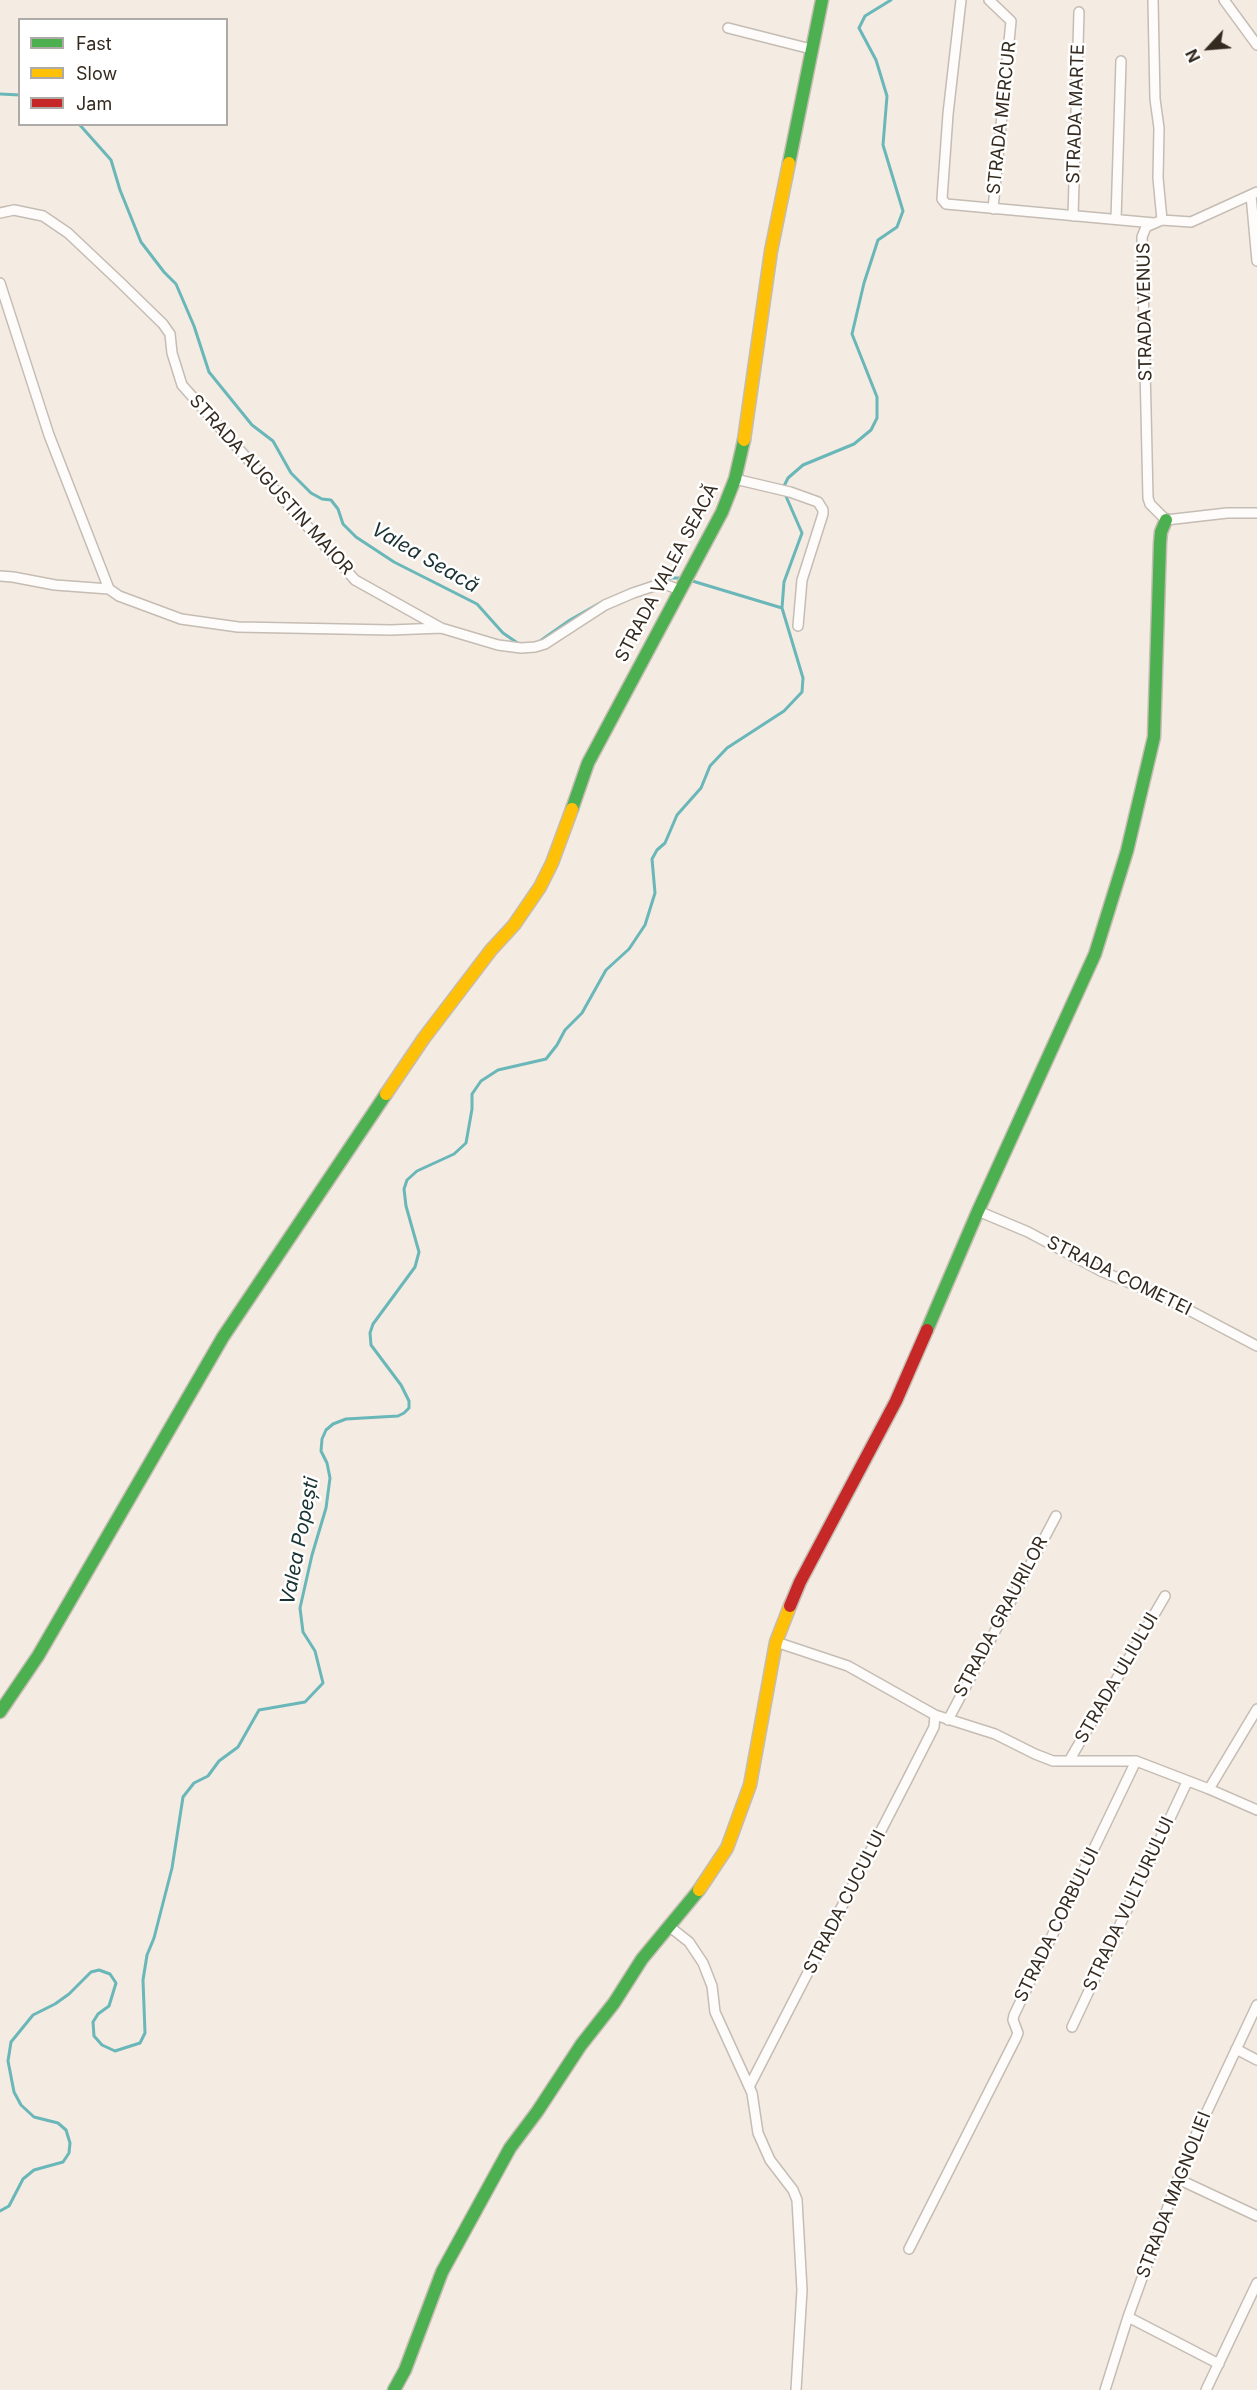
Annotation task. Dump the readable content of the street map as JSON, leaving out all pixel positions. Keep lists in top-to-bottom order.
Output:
{
  "streets": {
    "street": [
      "STRADA MARTE",
      "STRADA MERCUR",
      "STRADA VENUS",
      "STRADA AUGUSTIN MAIOR",
      "STRADA VALEA SEACĂ",
      "STRADA COMETEI",
      "STRADA GRAURILOR",
      "STRADA ULIULUI",
      "STRADA CUCULUI",
      "STRADA VULTURULUI",
      "STRADA CORBULUI",
      "STRADA MAGNOLIEI"
    ]
  },
  "water": ["Valea Seacă", "Valea Popești"],
  "legend": ["Fast", "Slow", "Jam"],
  "north": "bottom left"
}
